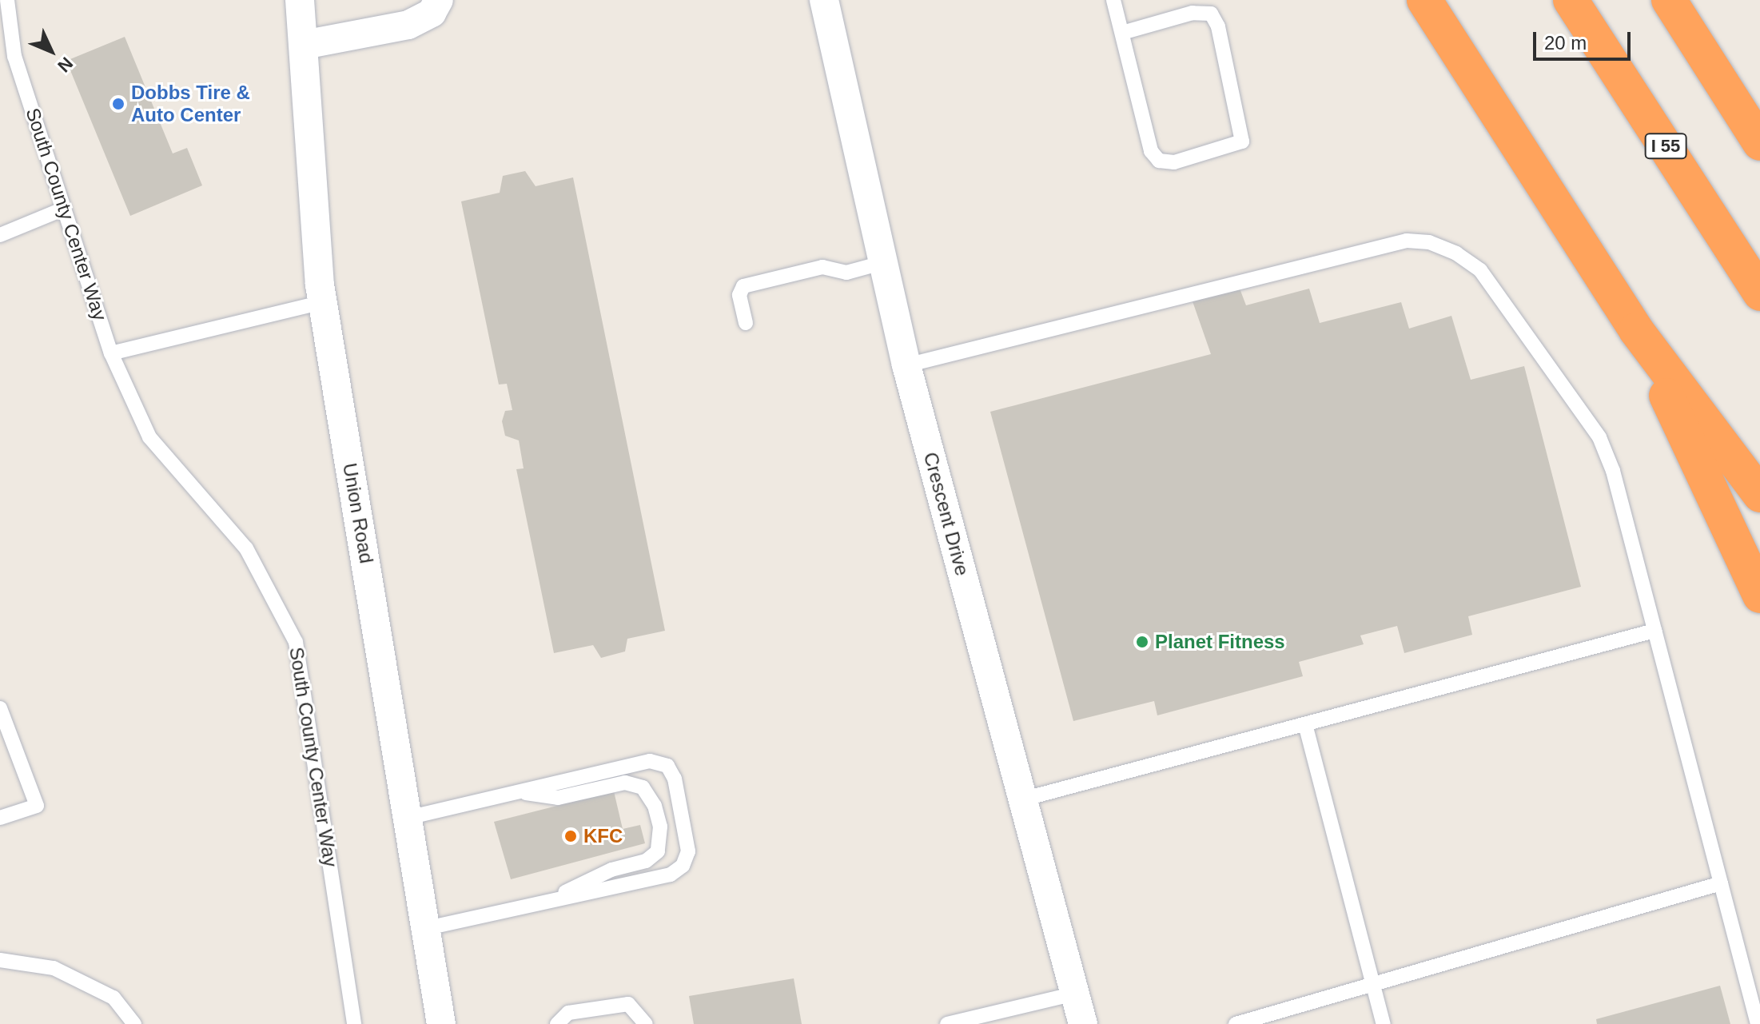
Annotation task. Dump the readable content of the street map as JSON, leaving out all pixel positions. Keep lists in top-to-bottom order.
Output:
{
  "streets": {
    "highway": ["I 55"],
    "street": ["Union Road", "Crescent Drive"],
    "lane": ["South County Center Way"]
  },
  "places": ["Dobbs Tire & Auto Center", "Planet Fitness", "KFC"],
  "scale_bar": "20 m",
  "north": "bottom right"
}
